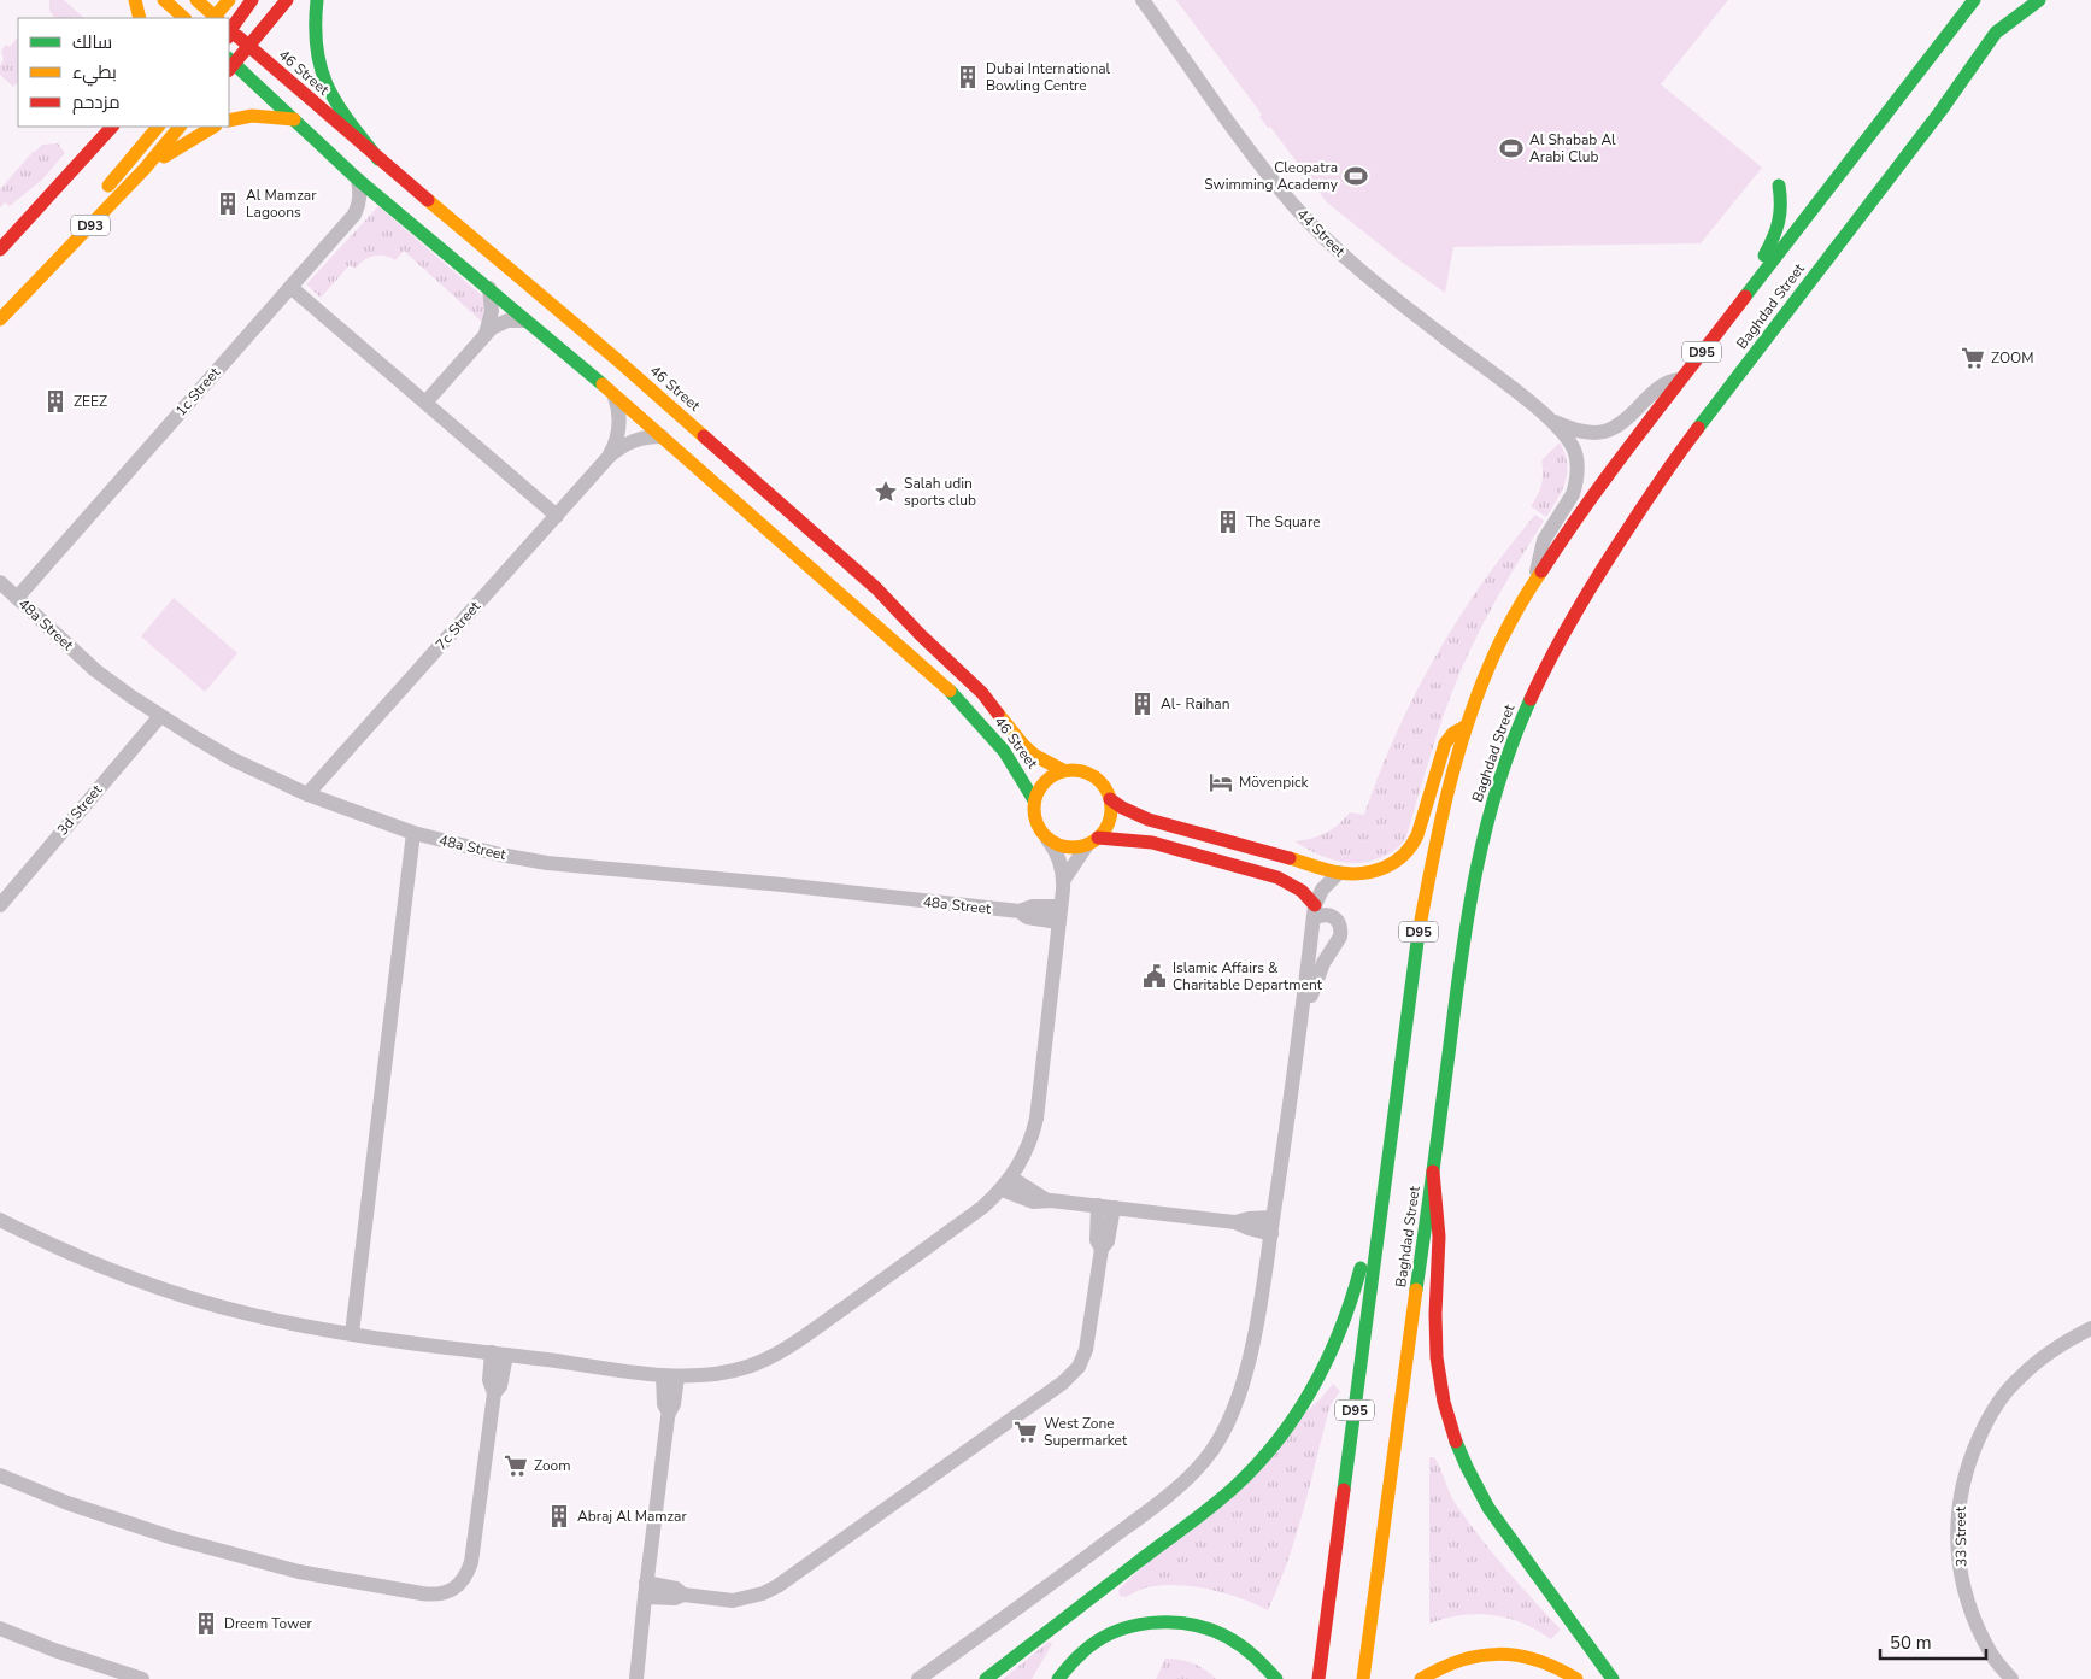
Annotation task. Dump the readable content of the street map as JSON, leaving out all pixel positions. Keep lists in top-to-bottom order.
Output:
{
  "streets": {
    "main road": [
      "46 Street",
      "D93",
      "Baghdad Street",
      "D95"
    ],
    "street": [
      "44 Street",
      "1c Street",
      "48a Street",
      "7c Street",
      "3d Street",
      "33 Street"
    ]
  },
  "crossings": [
    ["46 Street", "1c Street"],
    ["46 Street", "7c Street"],
    ["44 Street", "Baghdad Street"],
    ["1c Street", "48a Street"],
    ["48a Street", "7c Street"],
    ["48a Street", "3d Street"]
  ],
  "places": {
    "building": [
      "Dubai International Bowling Centre",
      "Al Mamzar Lagoons",
      "ZEEZ",
      "The Square",
      "Al- Raihan",
      "Abraj Al Mamzar",
      "Dreem Tower"
    ],
    "sports": ["Al Shabab Al Arabi Club", "Cleopatra Swimming Academy"],
    "supermarket": ["ZOOM", "West Zone Supermarket", "Zoom"],
    "place": ["Salah udin sports club"],
    "hotel": ["Mövenpick"],
    "public building": ["Islamic Affairs & Charitable Department"]
  },
  "legend": ["سالك", "بطيء", "مزدحم"],
  "scale_bar": "50 m"
}
